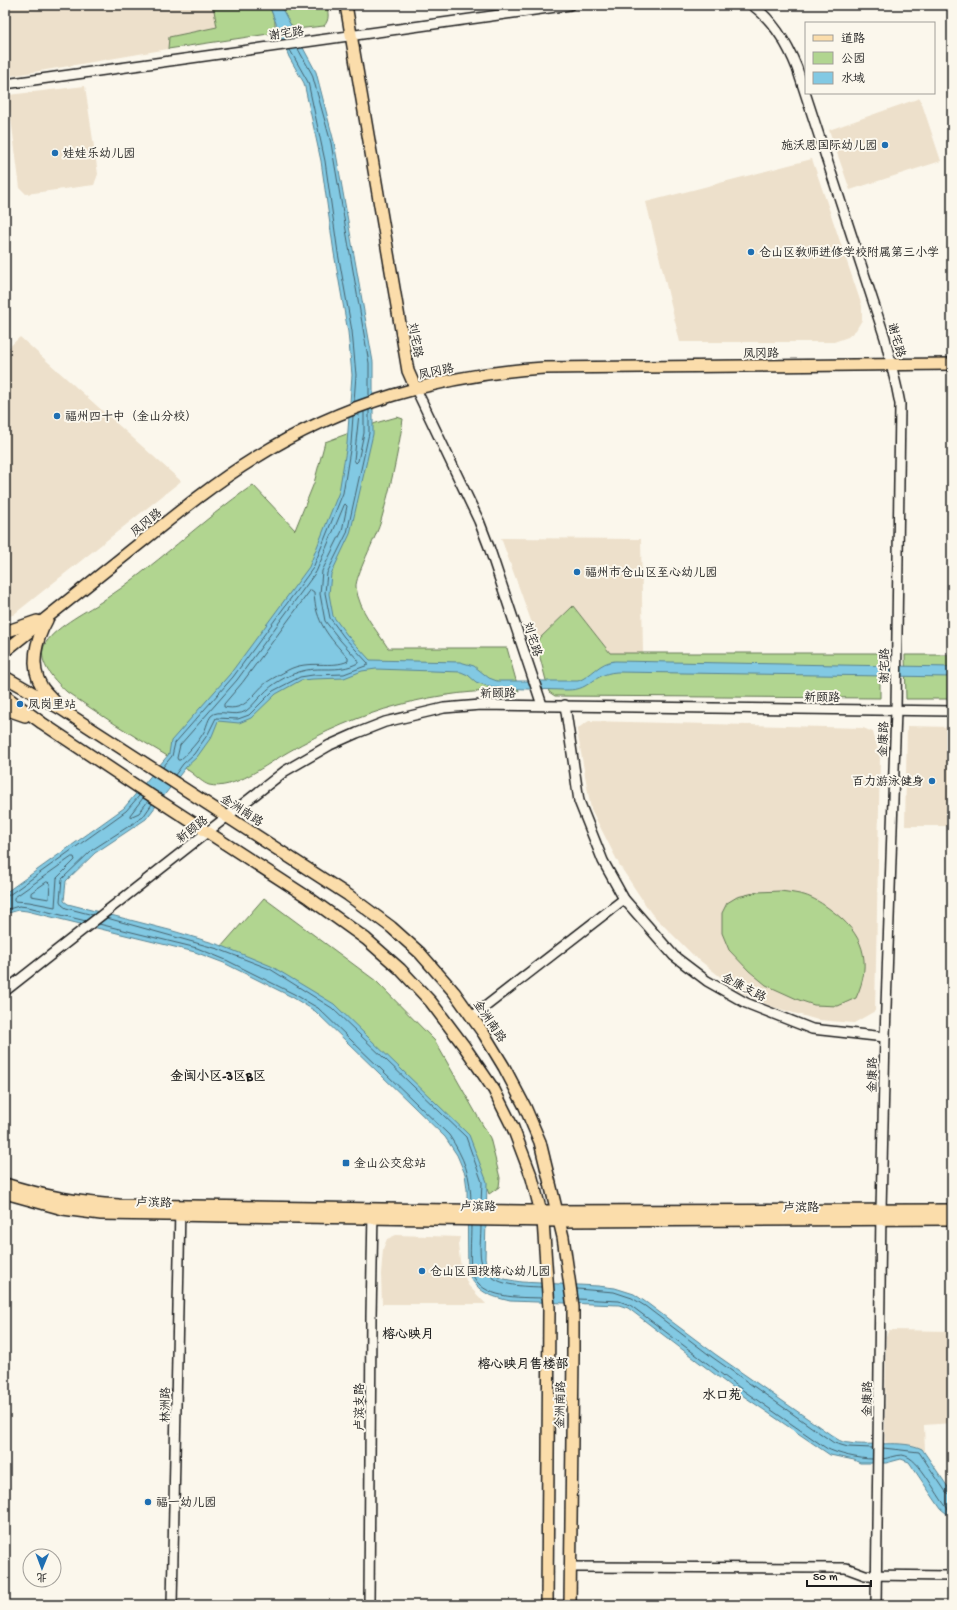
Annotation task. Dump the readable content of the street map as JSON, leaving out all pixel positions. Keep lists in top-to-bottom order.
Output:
{
  "streets": {
    "main road": [
      "刘宅路",
      "凤冈路",
      "金洲南路",
      "卢滨路"
    ],
    "street": [
      "谢宅路",
      "新颐路",
      "金康路",
      "金康支路",
      "林洲路",
      "卢滨支路"
    ]
  },
  "crossings": [
    ["谢宅路", "刘宅路"],
    ["谢宅路", "凤冈路"],
    ["谢宅路", "新颐路"],
    ["谢宅路", "金康路"],
    ["刘宅路", "凤冈路"],
    ["刘宅路", "新颐路"],
    ["新颐路", "金康路"],
    ["新颐路", "金洲南路"],
    ["新颐路", "金康支路"],
    ["金康路", "金康支路"],
    ["金康路", "卢滨路"],
    ["金洲南路", "卢滨路"],
    ["卢滨路", "林洲路"],
    ["卢滨路", "卢滨支路"]
  ],
  "districts": [
    "金闽小区-3区B区",
    "榕心映月",
    "榕心映月售楼部",
    "水口苑"
  ],
  "places": {
    "other": [
      "施沃恩国际幼儿园",
      "娃娃乐幼儿园",
      "仓山区教师进修学校附属第三小学",
      "福州四十中（金山分校）",
      "福州市仓山区至心幼儿园",
      "凤岗里站",
      "百力游泳健身",
      "仓山区国投榕心幼儿园",
      "福一幼儿园"
    ],
    "transit": ["金山公交总站"]
  },
  "legend": ["道路", "公园", "水域"],
  "scale_bar": "50 m",
  "north": "bottom"
}
